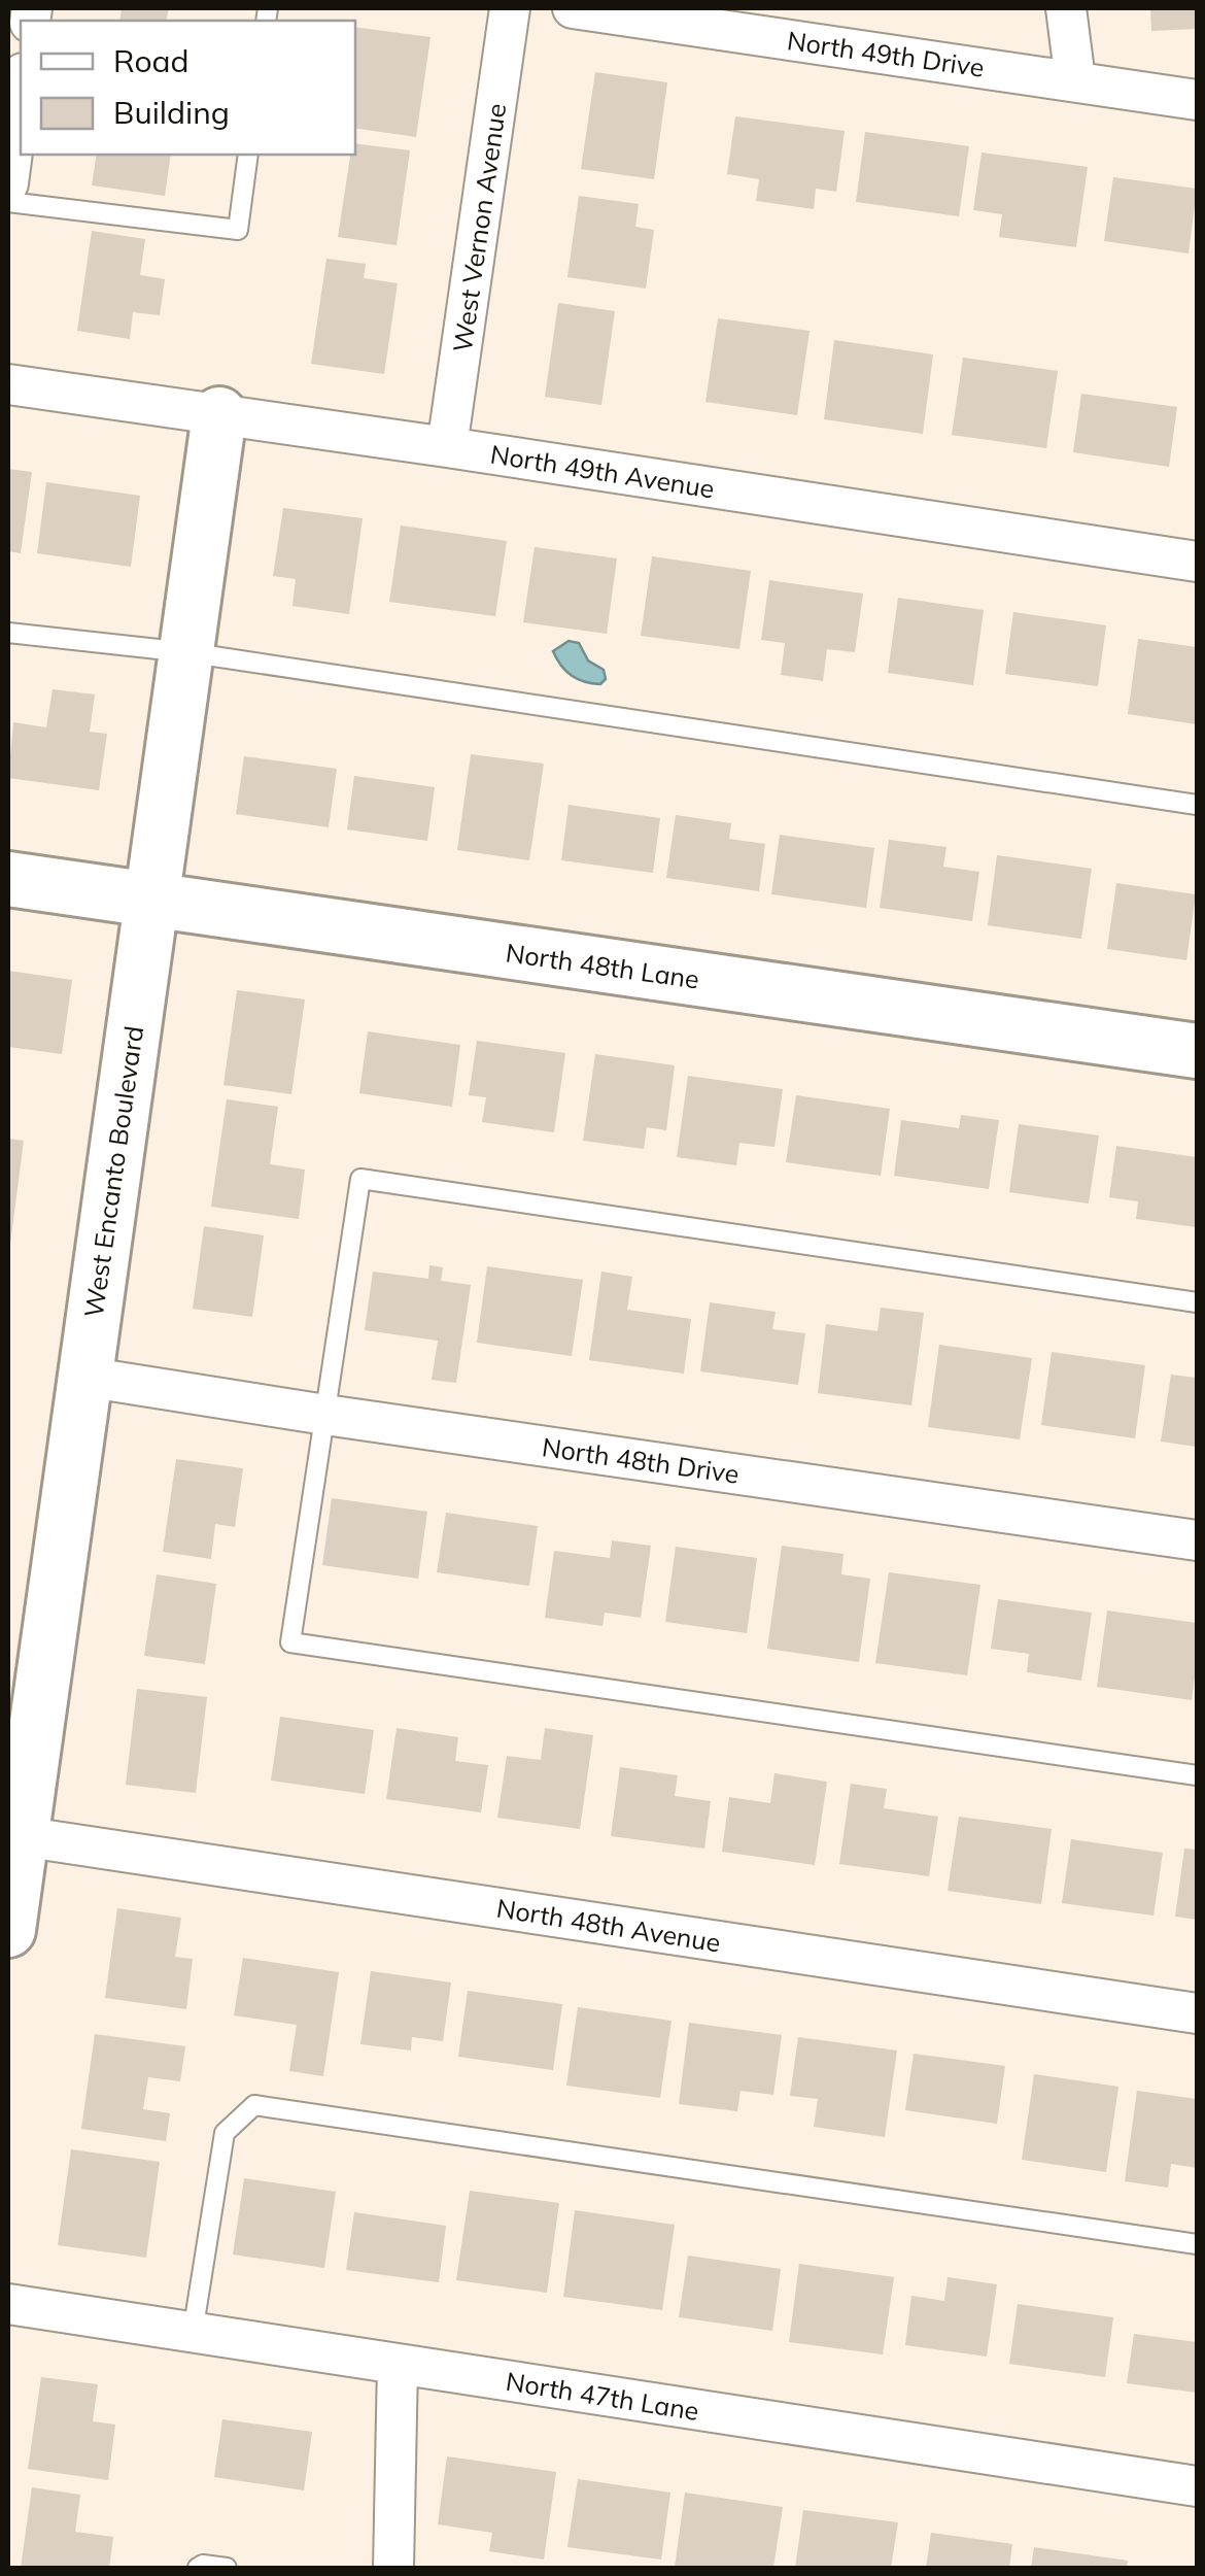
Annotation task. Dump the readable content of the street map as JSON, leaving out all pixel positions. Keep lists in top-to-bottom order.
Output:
{
  "streets": {
    "street": [
      "North 49th Drive",
      "West Vernon Avenue",
      "North 49th Avenue",
      "North 48th Lane",
      "West Encanto Boulevard",
      "North 48th Drive",
      "North 48th Avenue",
      "North 47th Lane"
    ]
  },
  "crossings": [
    ["West Vernon Avenue", "North 49th Avenue"],
    ["North 49th Avenue", "West Encanto Boulevard"],
    ["North 48th Lane", "West Encanto Boulevard"],
    ["West Encanto Boulevard", "North 48th Drive"],
    ["West Encanto Boulevard", "North 48th Avenue"]
  ],
  "legend": ["Road", "Building"]
}
